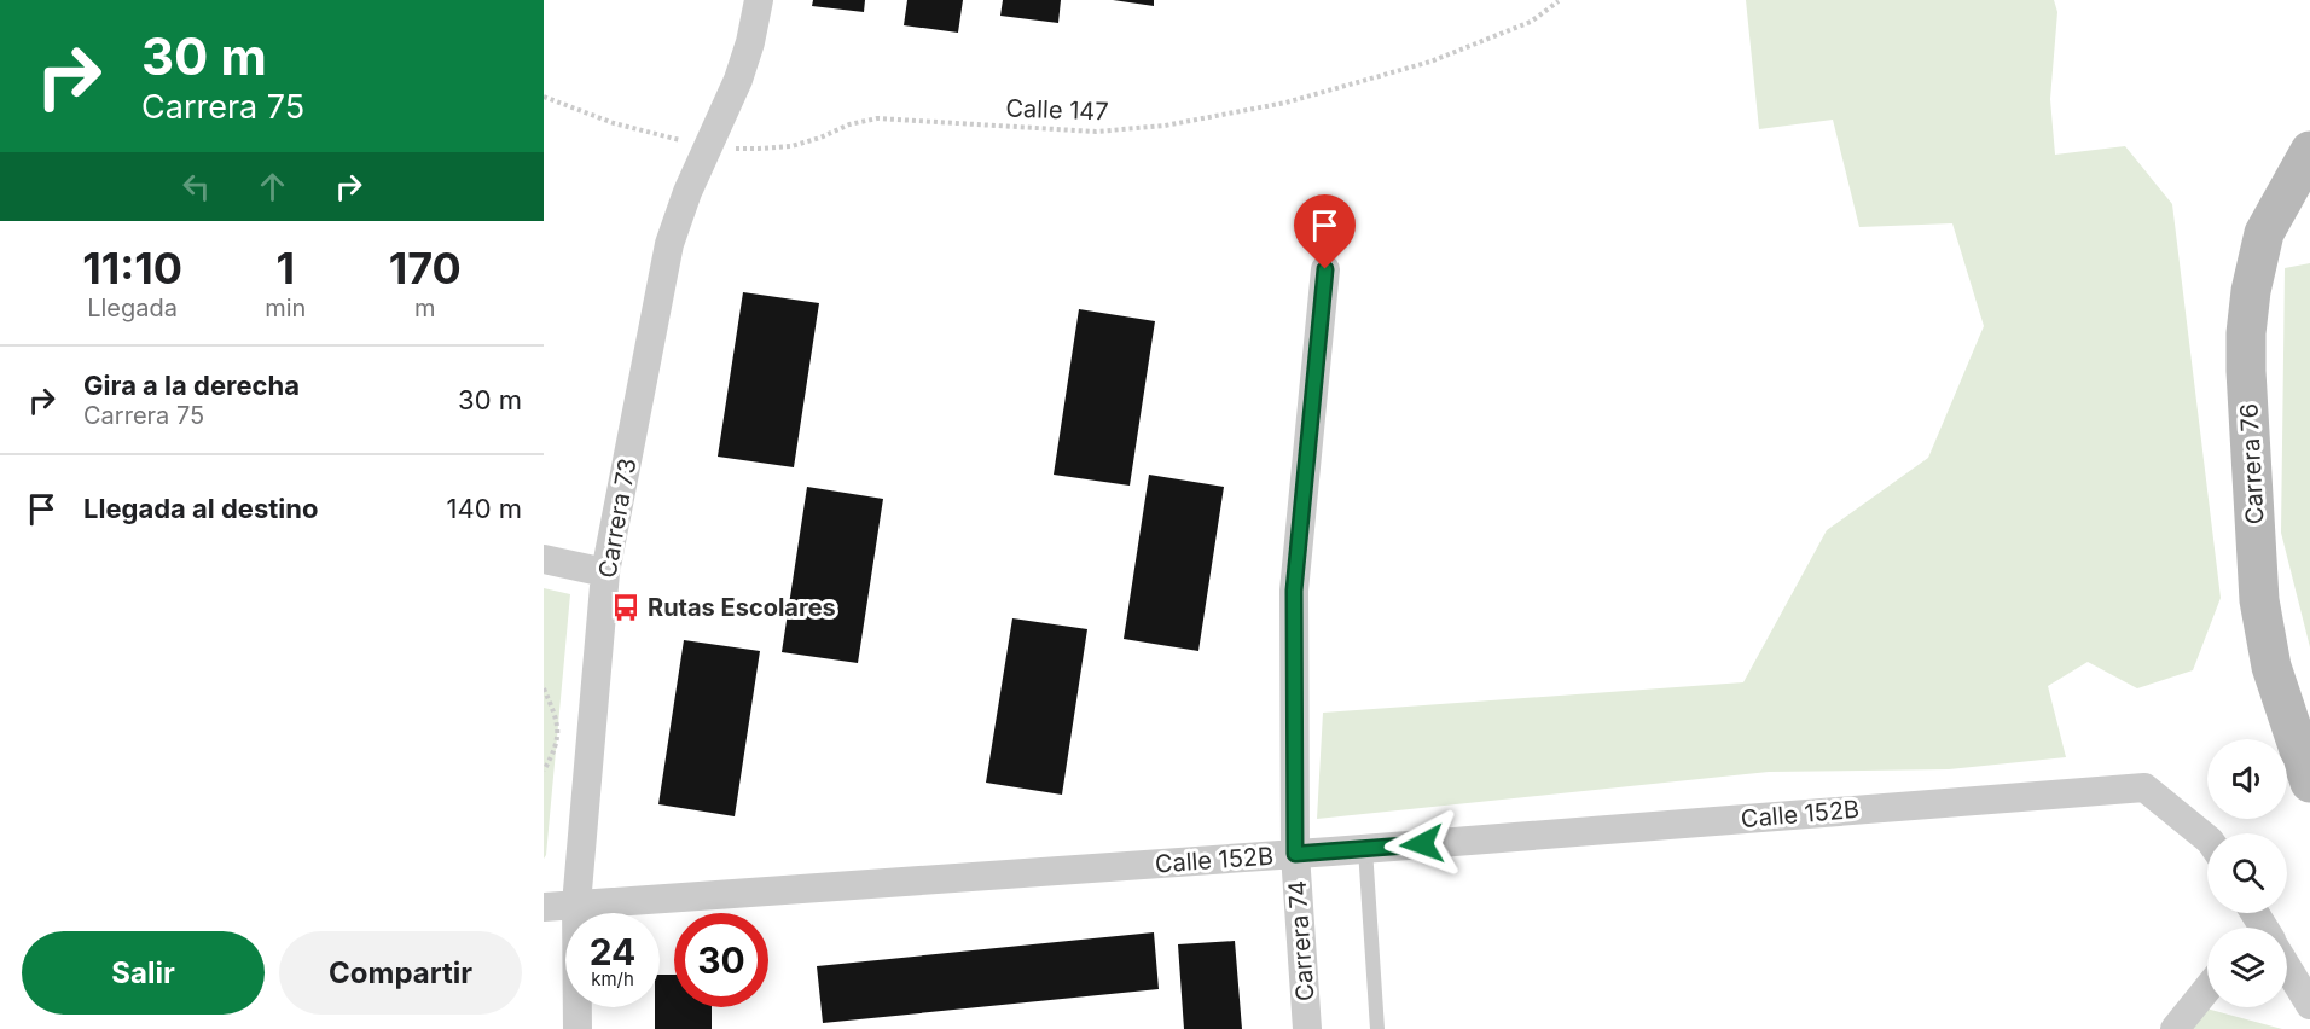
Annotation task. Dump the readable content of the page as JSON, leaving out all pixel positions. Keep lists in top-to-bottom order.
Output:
{
  "streets": {
    "street": [
      "Carrera 76",
      "Carrera 73",
      "Calle 152B",
      "Carrera 74"
    ],
    "path": ["Calle 147"]
  },
  "crossings": [
    ["Calle 147", "Carrera 73"],
    ["Carrera 73", "Calle 152B"],
    ["Calle 152B", "Carrera 74"]
  ],
  "places": {
    "bus stop": ["Rutas Escolares"]
  },
  "page": {
    "turn": ["30 m", "Carrera 75"],
    "eta": [
      "11:10",
      "Llegada",
      "1",
      "min",
      "170",
      "m"
    ],
    "list": [
      {
        "name": "Gira a la derecha",
        "note": "Carrera 75",
        "value": "30 m"
      },
      {
        "name": "Llegada al destino",
        "value": "140 m"
      }
    ],
    "speed": "24 km/h",
    "limit": "30",
    "buttons": ["Salir", "Compartir"]
  }
}
